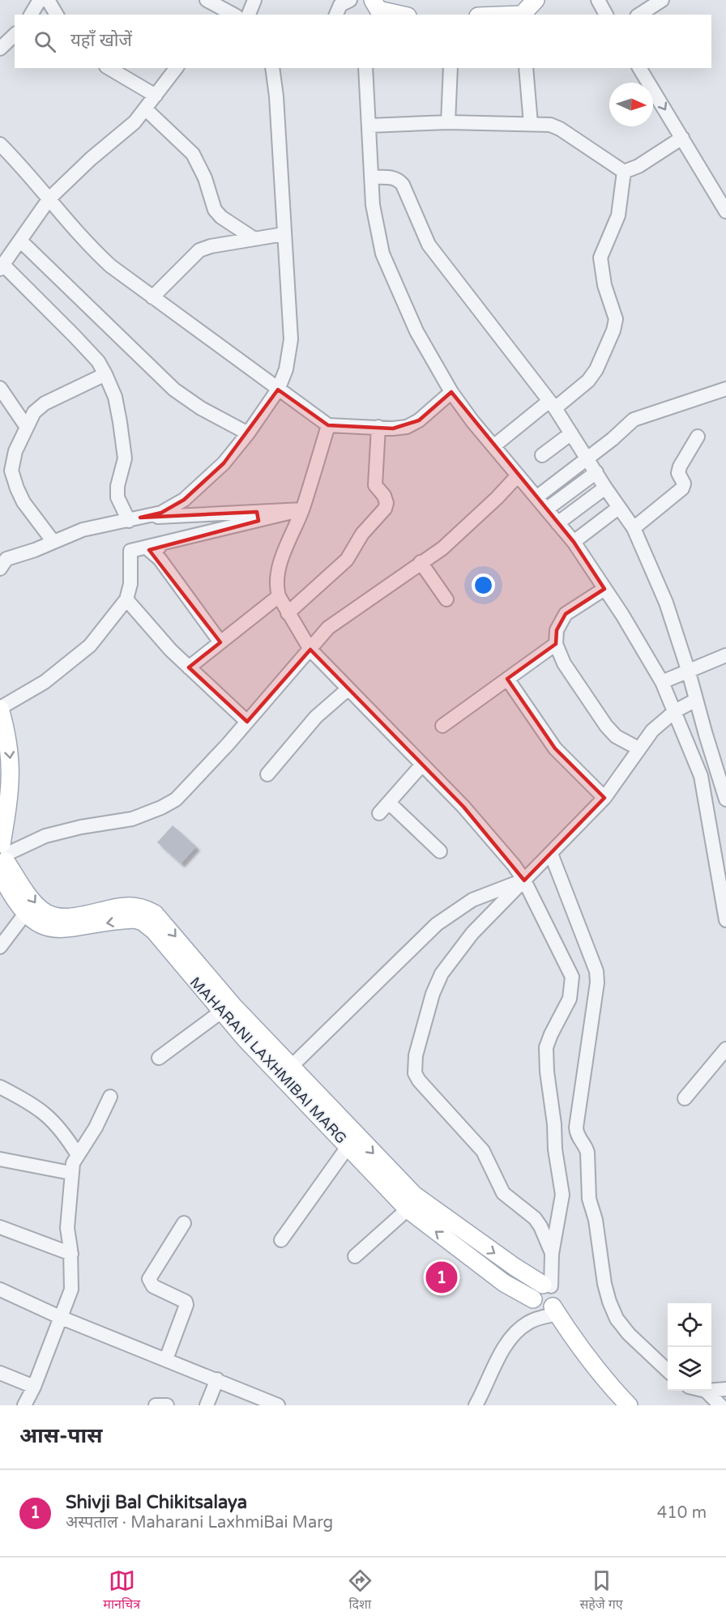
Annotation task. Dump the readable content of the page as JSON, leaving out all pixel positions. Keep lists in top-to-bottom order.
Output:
{
  "streets": {
    "main road": ["MAHARANI LAXHMIBAI MARG"]
  },
  "north": "right",
  "page": {
    "search": "यहाँ खोजें",
    "pins": "1",
    "heading": "आस-पास",
    "list": [
      {
        "mark": "1",
        "name": "Shivji Bal Chikitsalaya",
        "note": "अस्पताल · Maharani LaxhmiBai Marg",
        "value": "410 m"
      }
    ],
    "nav": ["मानचित्र", "दिशा", "सहेजे गए"]
  }
}
